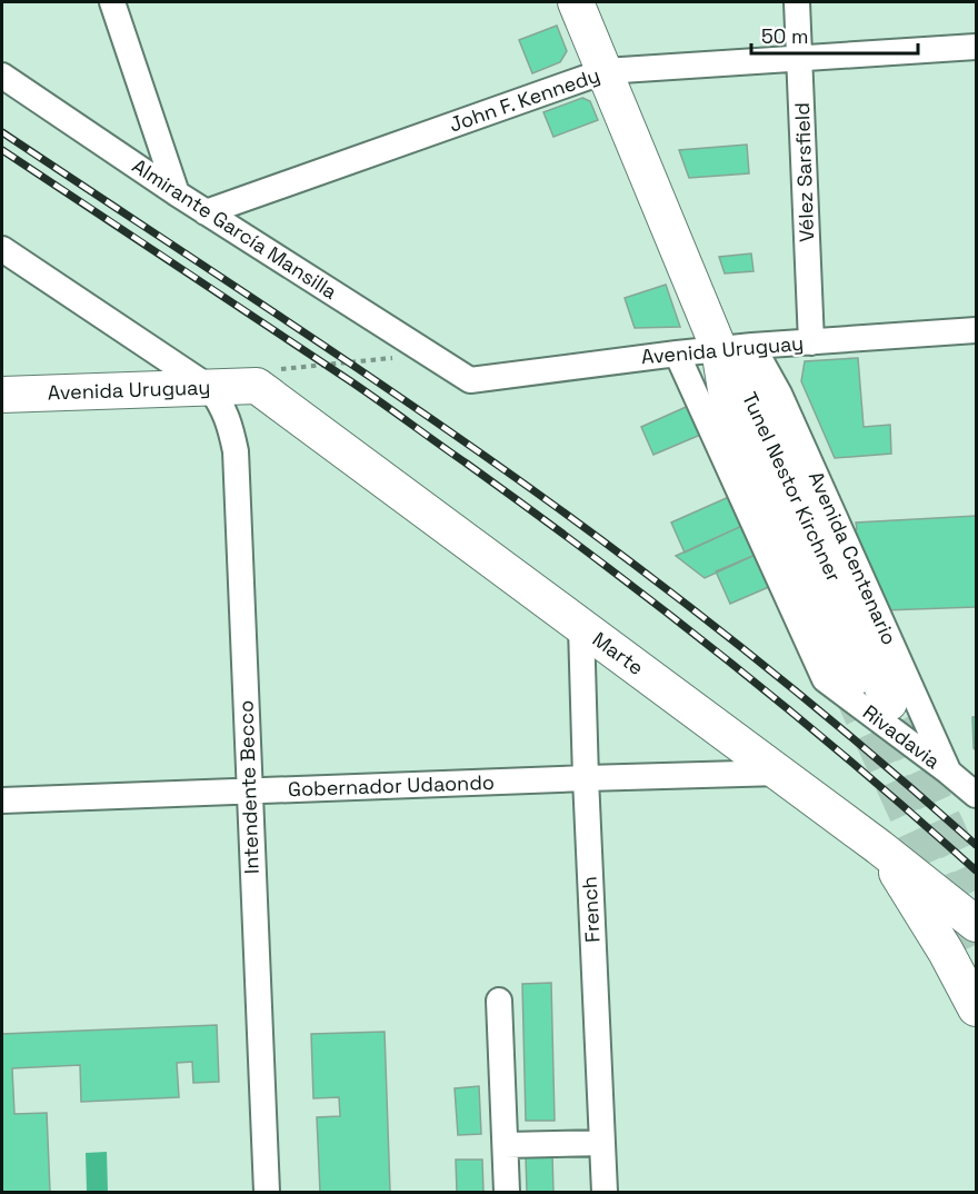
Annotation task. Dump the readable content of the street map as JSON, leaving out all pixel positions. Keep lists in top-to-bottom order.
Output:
{
  "streets": {
    "street": [
      "John F. Kennedy",
      "Vélez Sarsfield",
      "Almirante García Mansilla",
      "Avenida Uruguay",
      "Tunel Nestor Kirchner",
      "Avenida Centenario",
      "Marte",
      "Rivadavia",
      "Gobernador Udaondo",
      "Intendente Becco",
      "French"
    ]
  },
  "crossings": [
    ["John F. Kennedy", "Vélez Sarsfield"],
    ["John F. Kennedy", "Almirante García Mansilla"],
    ["Vélez Sarsfield", "Avenida Uruguay"],
    ["Almirante García Mansilla", "Avenida Uruguay"],
    ["Avenida Uruguay", "Tunel Nestor Kirchner"],
    ["Avenida Uruguay", "Avenida Centenario"],
    ["Avenida Uruguay", "Marte"],
    ["Avenida Uruguay", "Intendente Becco"],
    ["Tunel Nestor Kirchner", "Avenida Centenario"],
    ["Tunel Nestor Kirchner", "Rivadavia"],
    ["Avenida Centenario", "Rivadavia"],
    ["Marte", "Gobernador Udaondo"],
    ["Marte", "French"],
    ["Gobernador Udaondo", "Intendente Becco"],
    ["Gobernador Udaondo", "French"]
  ],
  "scale_bar": "50 m"
}
